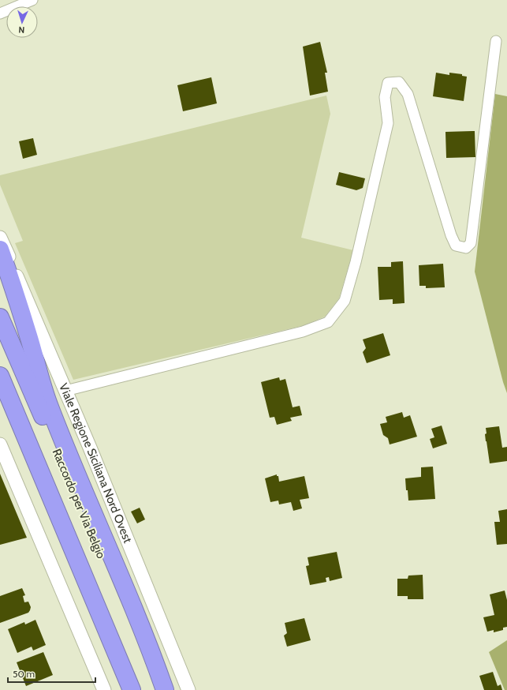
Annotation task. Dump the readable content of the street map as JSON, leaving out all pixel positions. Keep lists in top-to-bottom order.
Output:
{
  "streets": {
    "highway": ["Raccordo per Via Belgio"],
    "street": ["Viale Regione Siciliana Nord Ovest"]
  },
  "scale_bar": "50 m",
  "north": "bottom"
}
